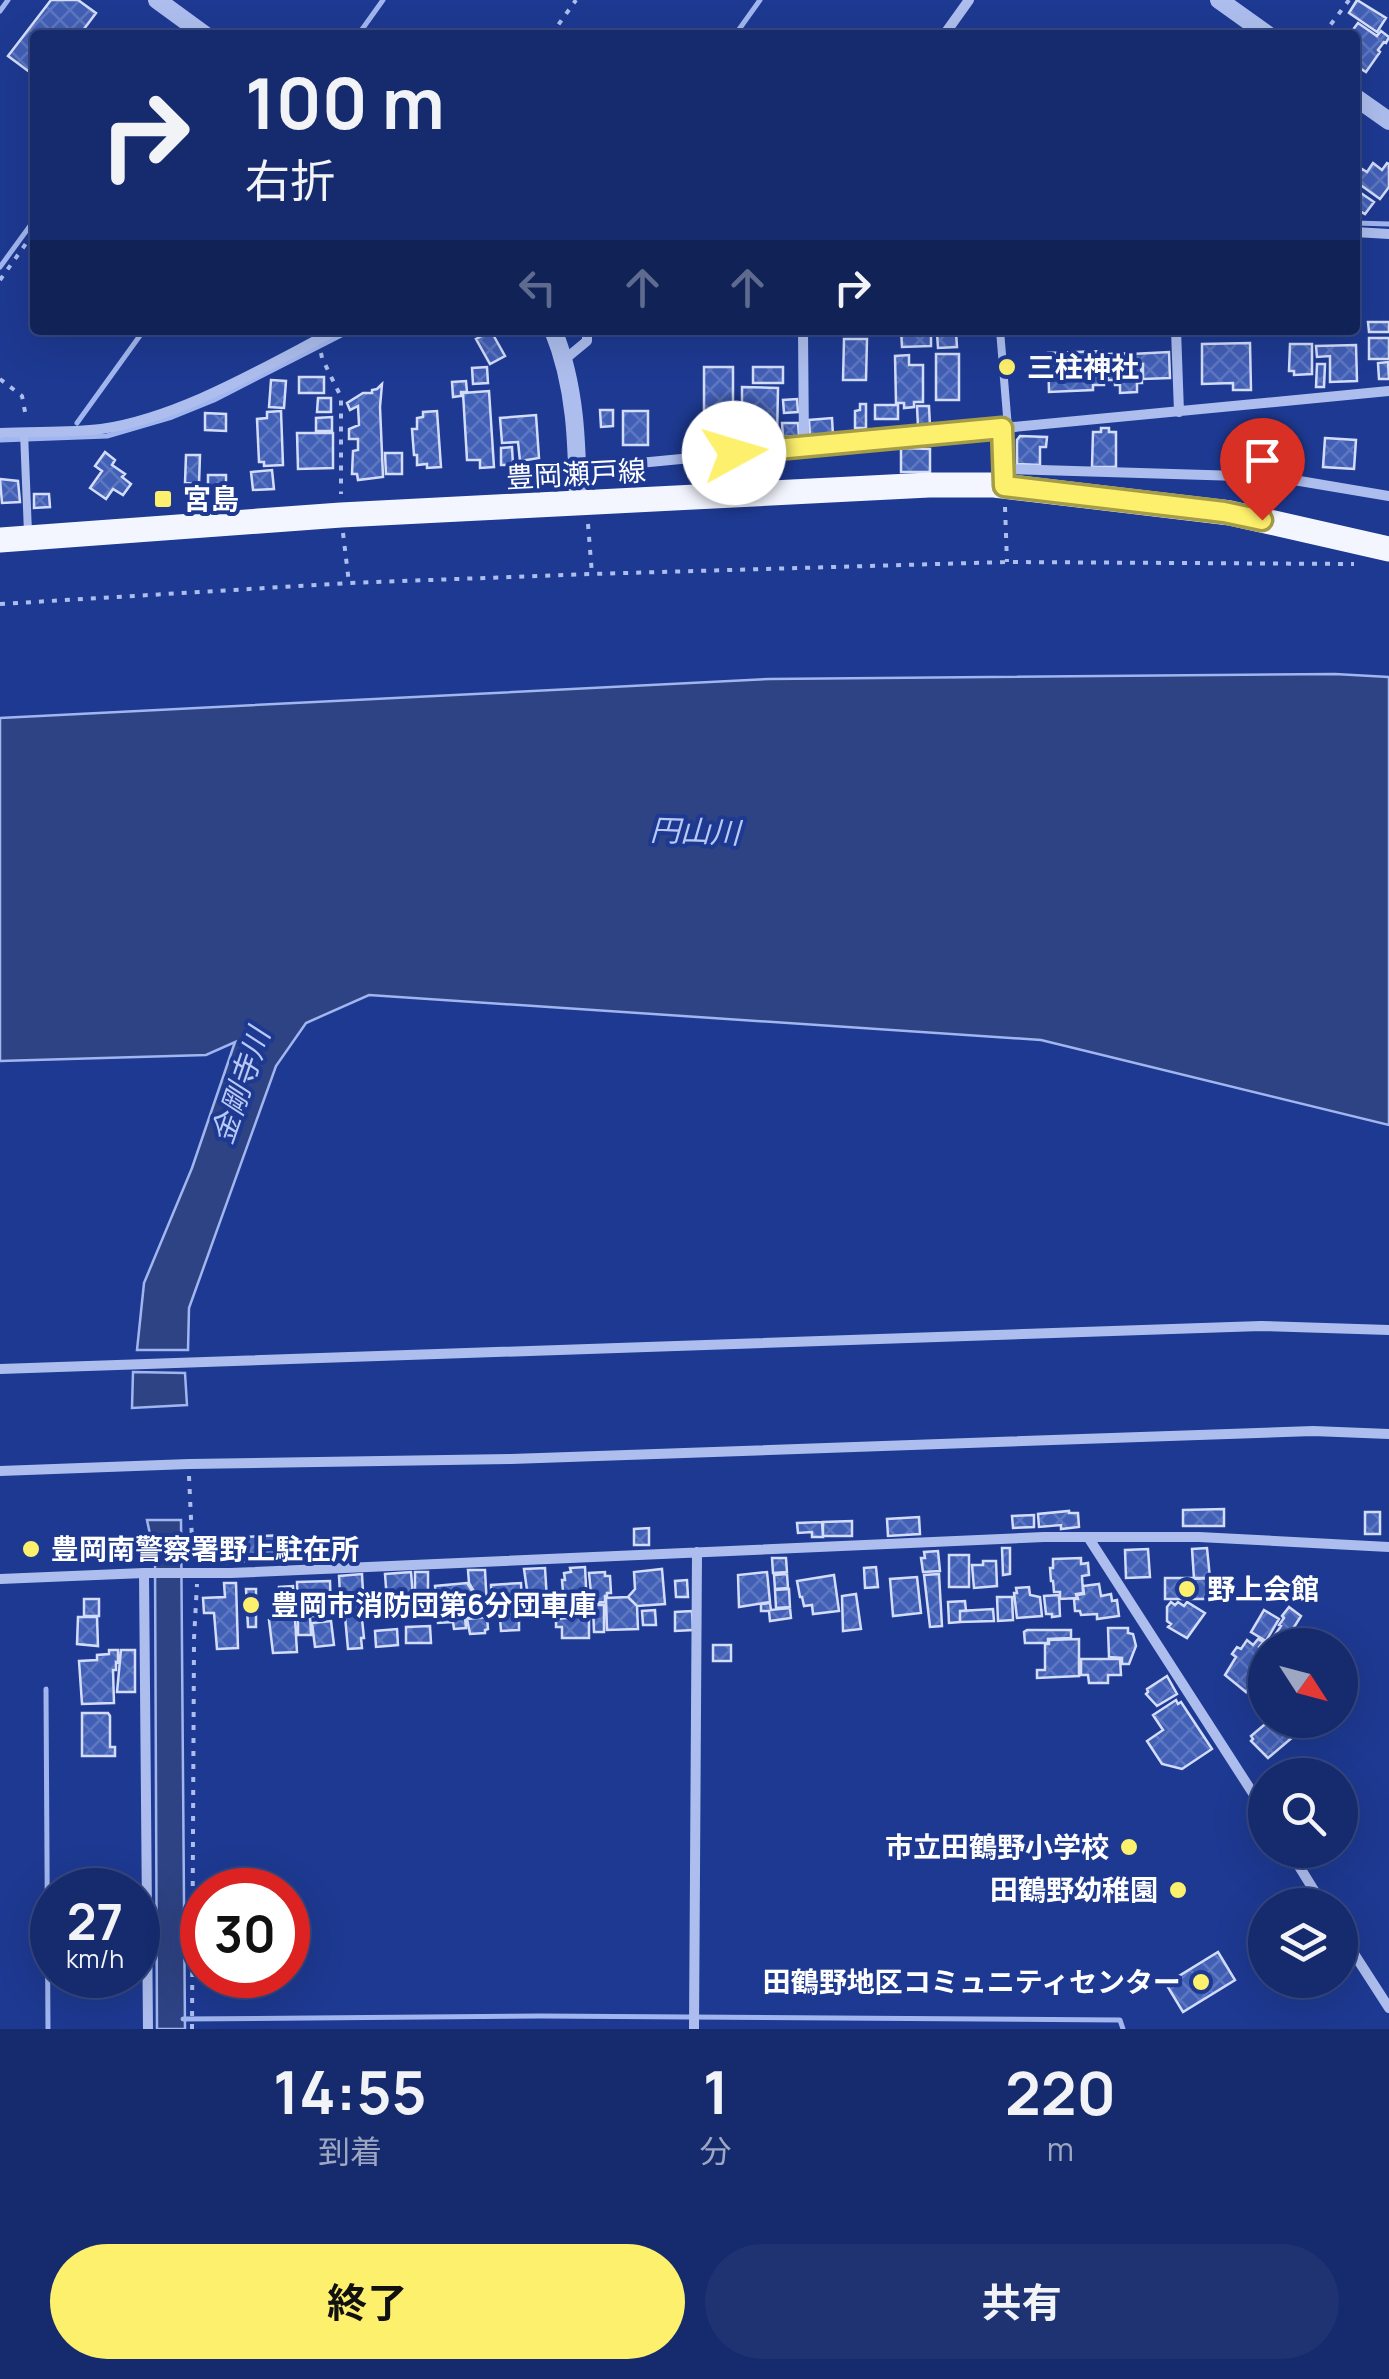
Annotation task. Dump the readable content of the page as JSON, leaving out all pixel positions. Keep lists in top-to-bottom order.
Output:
{
  "streets": {
    "main road": ["豊岡瀬戸線"]
  },
  "water": ["円山川", "金剛寺川"],
  "places": {
    "other": [
      "三柱神社",
      "豊岡南警察署野上駐在所",
      "野上会館",
      "豊岡市消防団第6分団車庫",
      "市立田鶴野小学校",
      "田鶴野幼稚園",
      "田鶴野地区コミュニティセンター"
    ],
    "transit": ["宮島"]
  },
  "north": "bottom right",
  "page": {
    "turn": ["100 m", "右折"],
    "speed": "27 km/h",
    "limit": "30",
    "eta": [
      "14:55",
      "到着",
      "1",
      "分",
      "220",
      "m"
    ],
    "buttons": ["終了", "共有"]
  }
}
